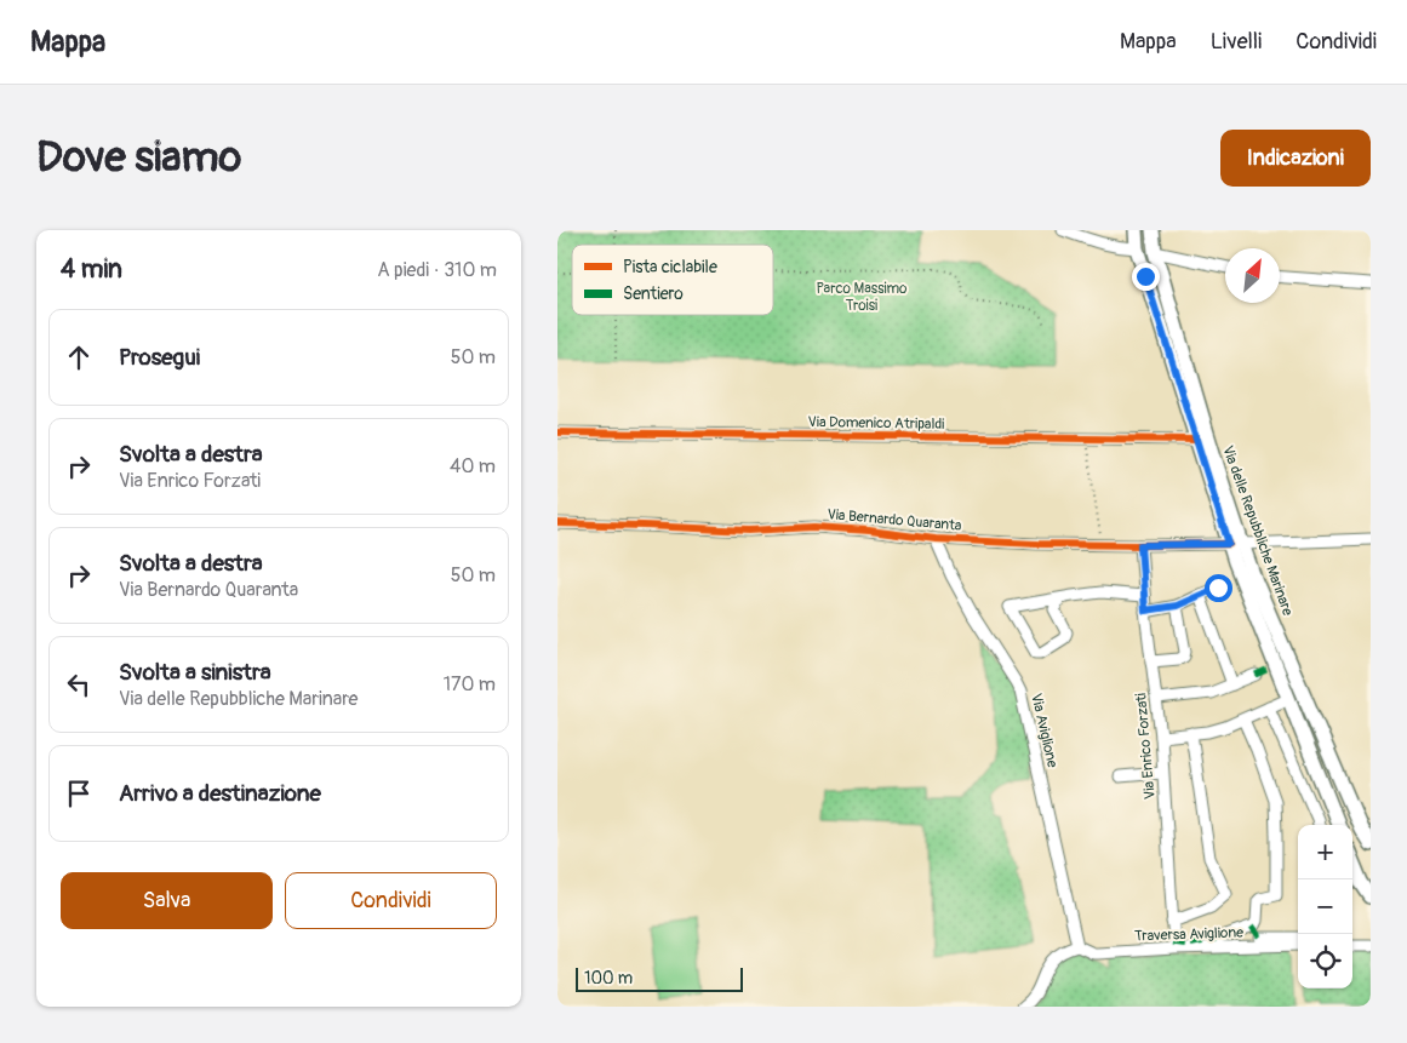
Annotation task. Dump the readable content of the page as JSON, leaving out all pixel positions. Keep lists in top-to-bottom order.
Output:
{
  "streets": {
    "main road": ["Via delle Repubbliche Marinare"],
    "street": [
      "Via Domenico Atripaldi",
      "Via Bernardo Quaranta",
      "Via Aviglione",
      "Via Enrico Forzati",
      "Traversa Aviglione"
    ]
  },
  "crossings": [
    ["Via Domenico Atripaldi", "Via delle Repubbliche Marinare"],
    ["Via Bernardo Quaranta", "Via delle Repubbliche Marinare"],
    ["Via Bernardo Quaranta", "Via Aviglione"],
    ["Via Bernardo Quaranta", "Via Enrico Forzati"],
    ["Via Aviglione", "Traversa Aviglione"]
  ],
  "parks": ["Parco Massimo Troisi"],
  "legend": ["Pista ciclabile", "Sentiero"],
  "scale_bar": "100 m",
  "north": "top right",
  "page": {
    "header": "Mappa",
    "nav": ["Mappa", "Livelli", "Condividi"],
    "buttons": [
      "Indicazioni",
      ["Salva", "Condividi"]
    ],
    "title": "Dove siamo",
    "heading": ["4 min", "A piedi · 310 m"],
    "list": [
      ["Prosegui", "50 m"],
      ["Svolta a destra", "Via Enrico Forzati", "40 m"],
      ["Svolta a destra", "Via Bernardo Quaranta", "50 m"],
      ["Svolta a sinistra", "Via delle Repubbliche Marinare", "170 m"],
      "Arrivo a destinazione"
    ],
    "map_buttons": ["+", "−"],
    "scale": "100 m"
  }
}
